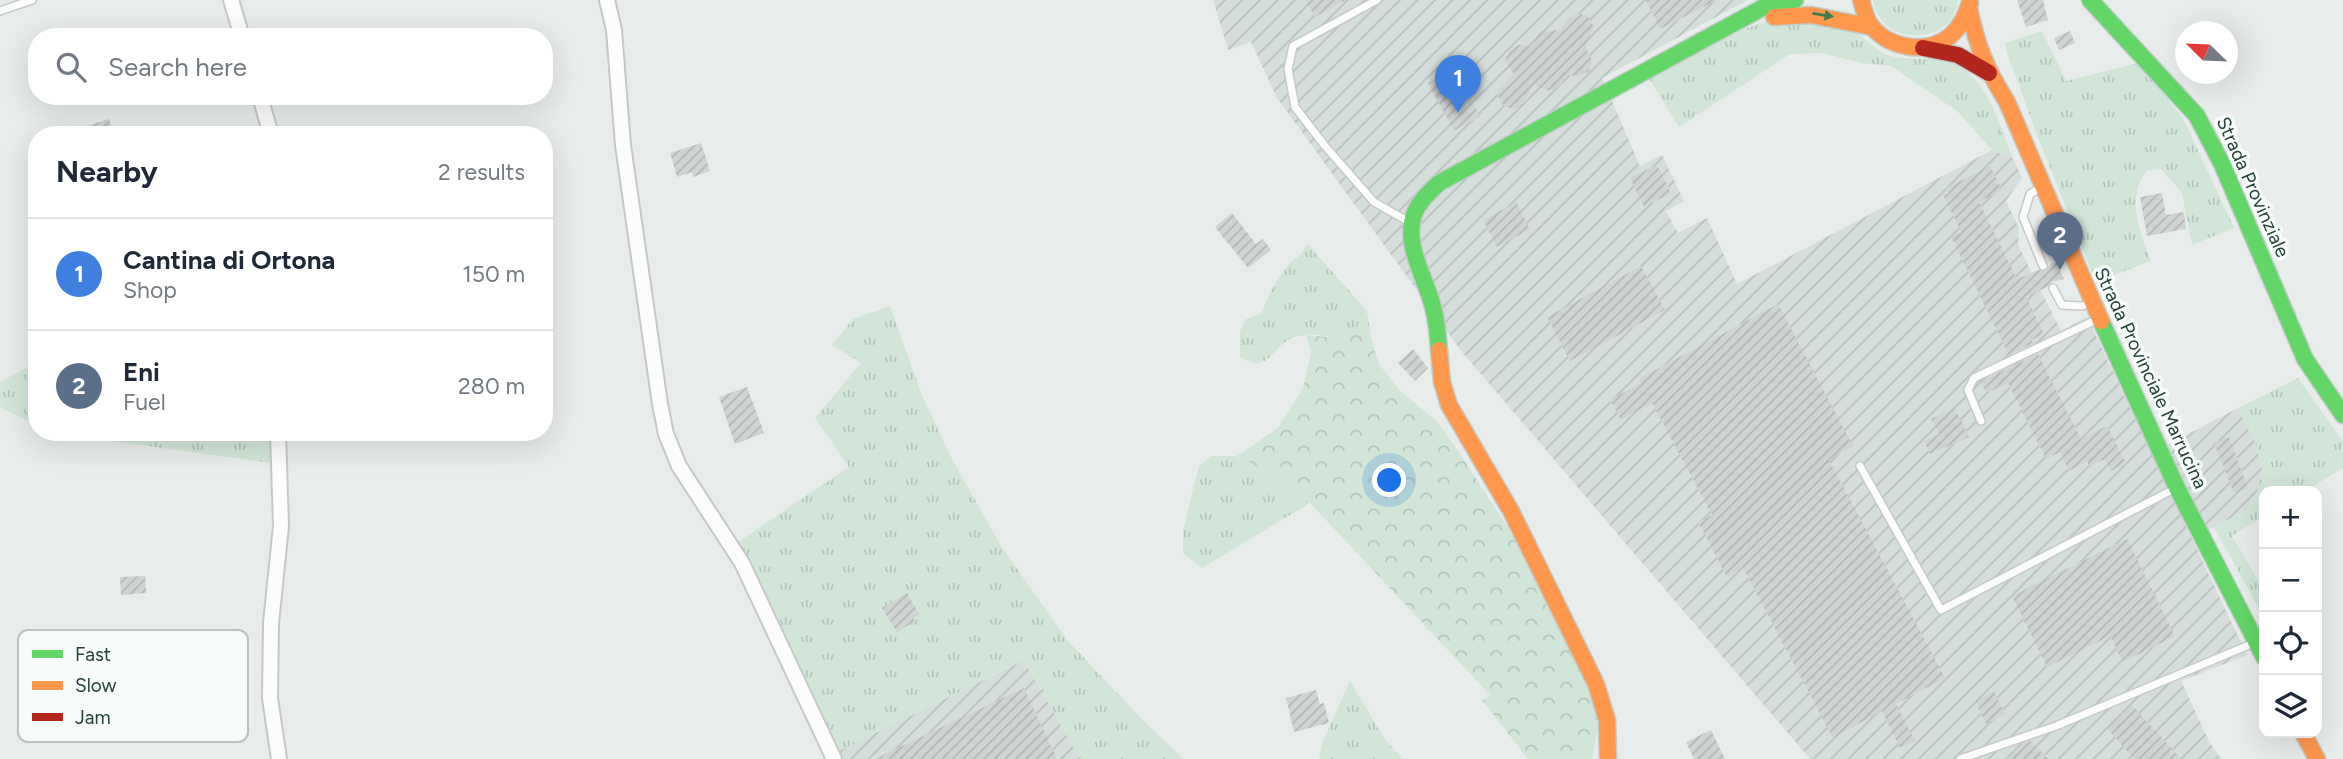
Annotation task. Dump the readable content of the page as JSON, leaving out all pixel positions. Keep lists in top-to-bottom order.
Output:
{
  "streets": {
    "main road": ["Strada Provinziale", "Strada Provinciale Marrucina"]
  },
  "legend": ["Fast", "Slow", "Jam"],
  "north": "top left",
  "page": {
    "search": "Search here",
    "pins": ["1", "2"],
    "heading": ["Nearby", "2 results"],
    "list": [
      {
        "mark": "1",
        "name": "Cantina di Ortona",
        "note": "Shop",
        "value": "150 m"
      },
      {
        "mark": "2",
        "name": "Eni",
        "note": "Fuel",
        "value": "280 m"
      }
    ],
    "map_buttons": ["+", "−"]
  }
}
